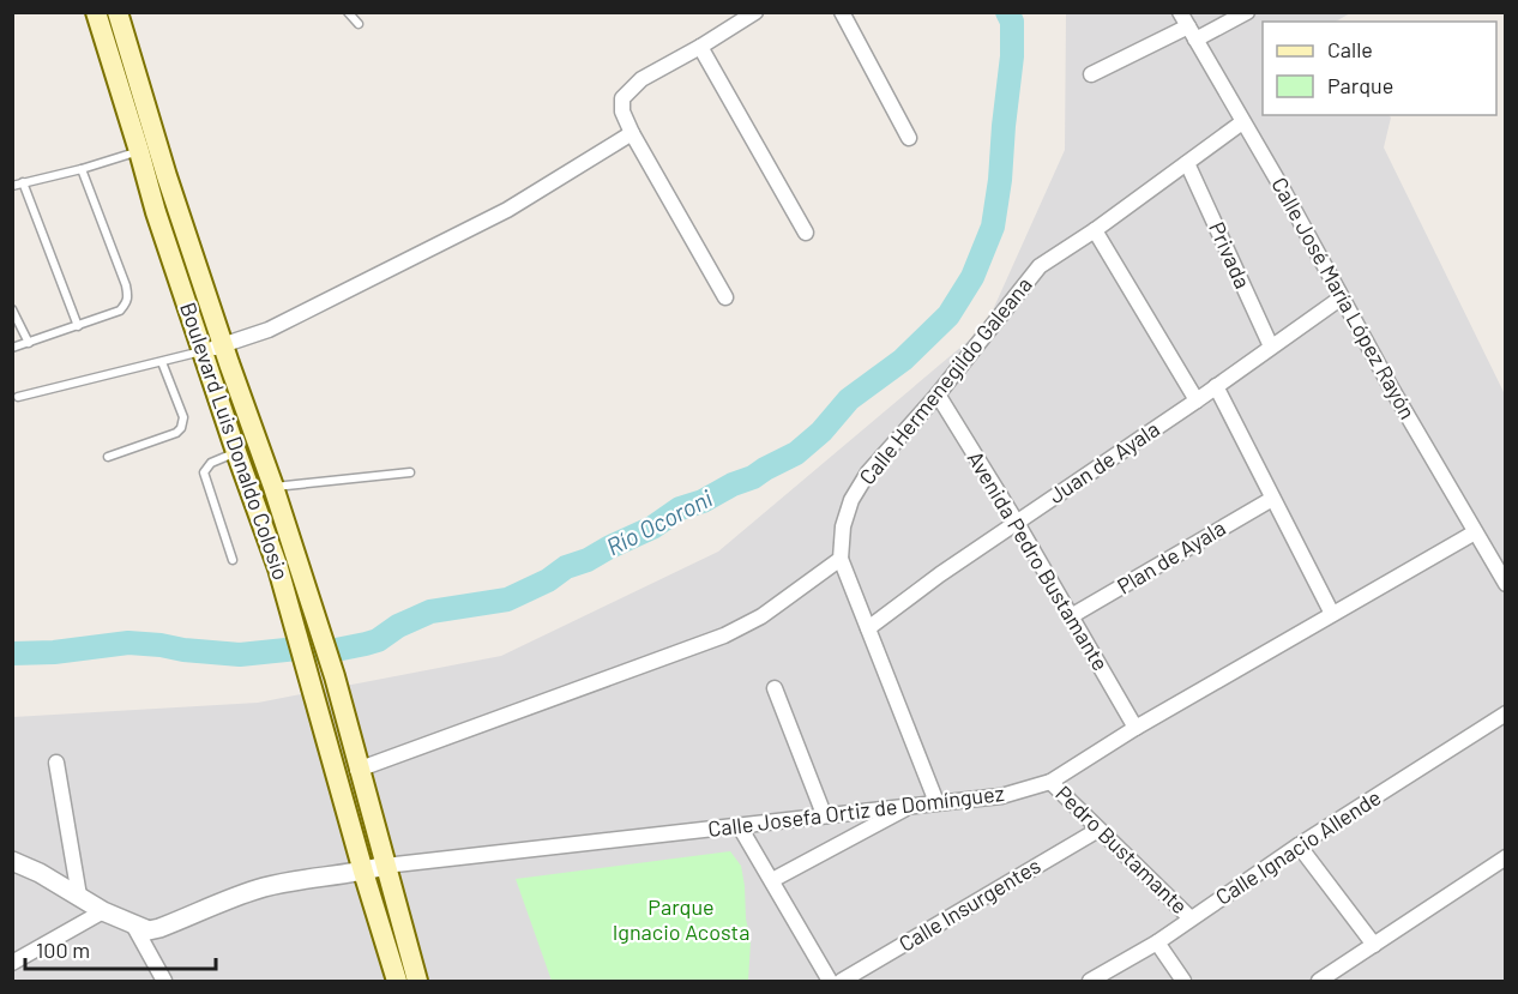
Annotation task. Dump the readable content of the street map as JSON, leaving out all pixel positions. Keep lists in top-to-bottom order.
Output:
{
  "streets": {
    "main road": ["Boulevard Luis Donaldo Colosio"],
    "street": [
      "Privada",
      "Calle José María López Rayón",
      "Calle Hermenegildo Galeana",
      "Juan de Ayala",
      "Plan de Ayala",
      "Avenida Pedro Bustamante",
      "Calle Josefa Ortiz de Domínguez",
      "Calle Ignacio Allende",
      "Pedro Bustamante",
      "Calle Insurgentes"
    ]
  },
  "crossings": [
    ["Privada", "Calle Hermenegildo Galeana"],
    ["Privada", "Juan de Ayala"],
    ["Calle José María López Rayón", "Calle Hermenegildo Galeana"],
    ["Calle José María López Rayón", "Juan de Ayala"],
    ["Calle José María López Rayón", "Calle Josefa Ortiz de Domínguez"],
    ["Calle Hermenegildo Galeana", "Avenida Pedro Bustamante"],
    ["Boulevard Luis Donaldo Colosio", "Calle Josefa Ortiz de Domínguez"],
    ["Juan de Ayala", "Avenida Pedro Bustamante"],
    ["Plan de Ayala", "Avenida Pedro Bustamante"],
    ["Avenida Pedro Bustamante", "Calle Josefa Ortiz de Domínguez"],
    ["Calle Josefa Ortiz de Domínguez", "Pedro Bustamante"],
    ["Calle Ignacio Allende", "Pedro Bustamante"],
    ["Pedro Bustamante", "Calle Insurgentes"]
  ],
  "water": ["Río Ocoroni"],
  "parks": ["Parque Ignacio Acosta"],
  "legend": ["Calle", "Parque"],
  "scale_bar": "100 m"
}
